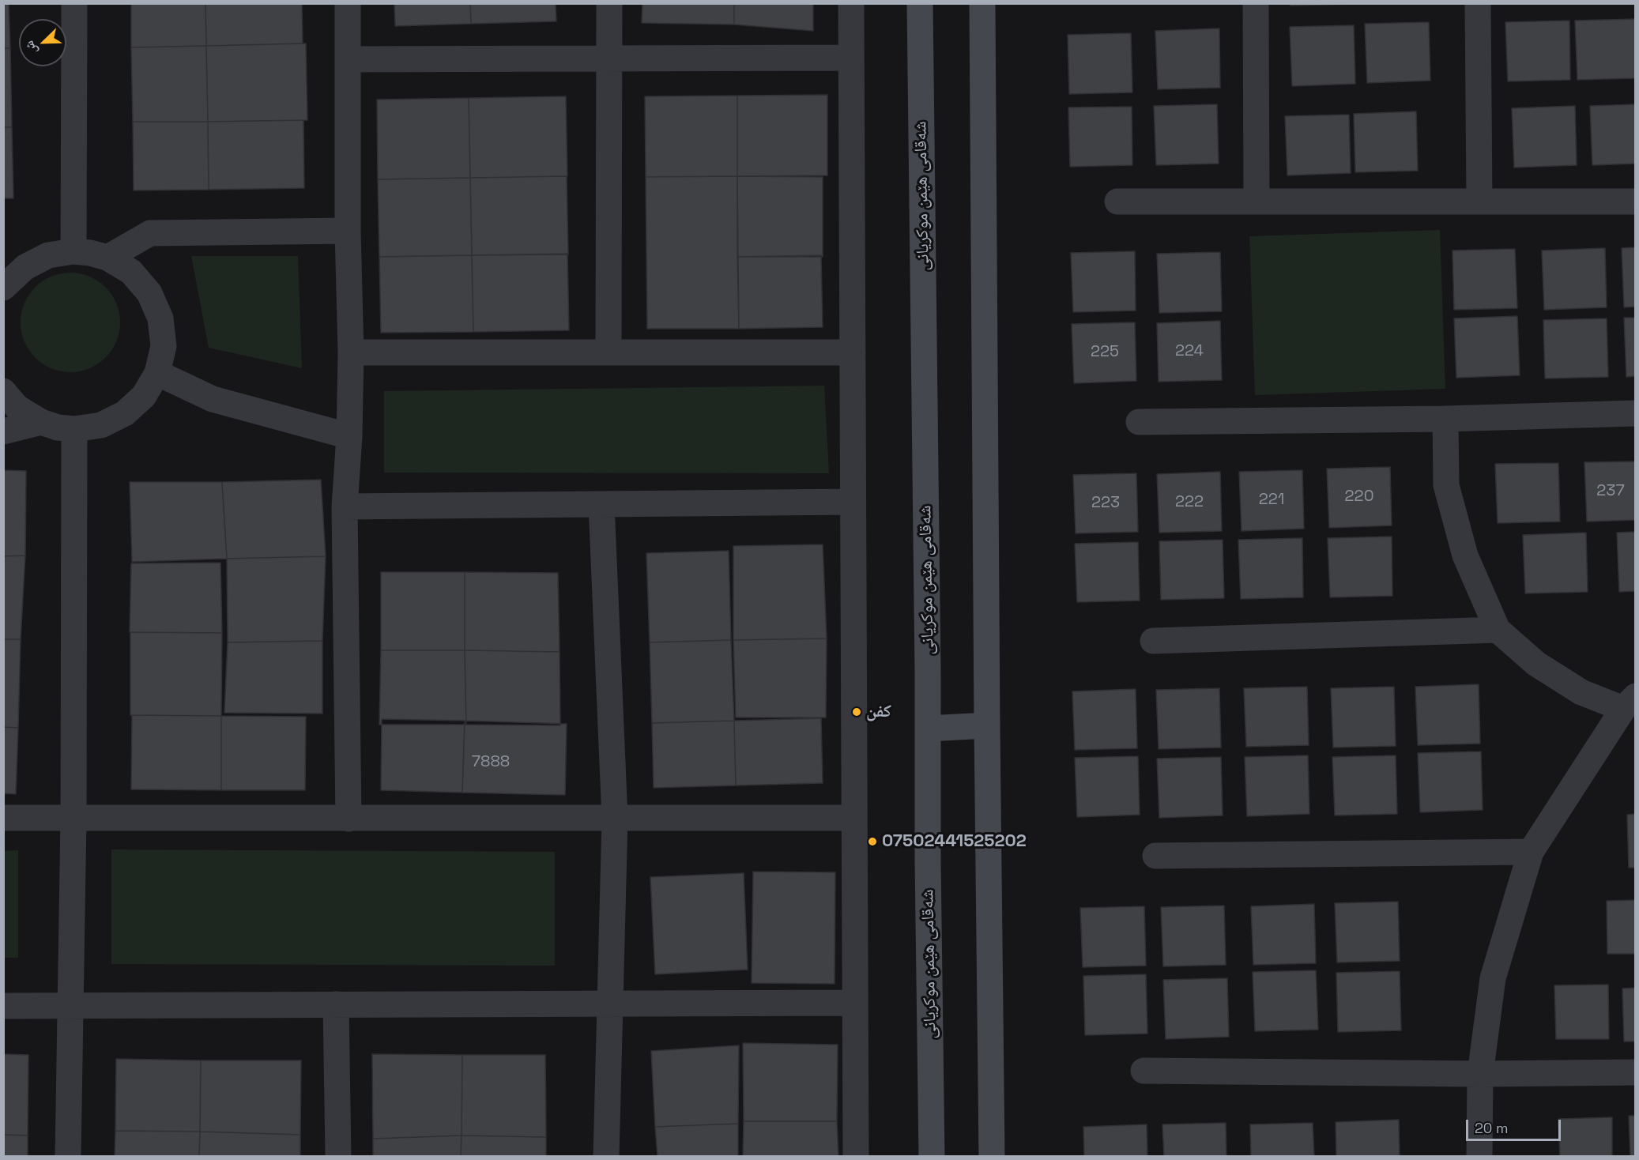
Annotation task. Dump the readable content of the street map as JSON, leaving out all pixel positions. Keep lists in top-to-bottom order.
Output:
{
  "streets": {
    "street": ["شەقامی هێمن موکریانی"]
  },
  "places": ["كفن", "07502441525202"],
  "house_numbers": [
    "224",
    "225",
    "237",
    "220",
    "221",
    "222",
    "223",
    "7888"
  ],
  "scale_bar": "20 m",
  "north": "bottom left"
}
